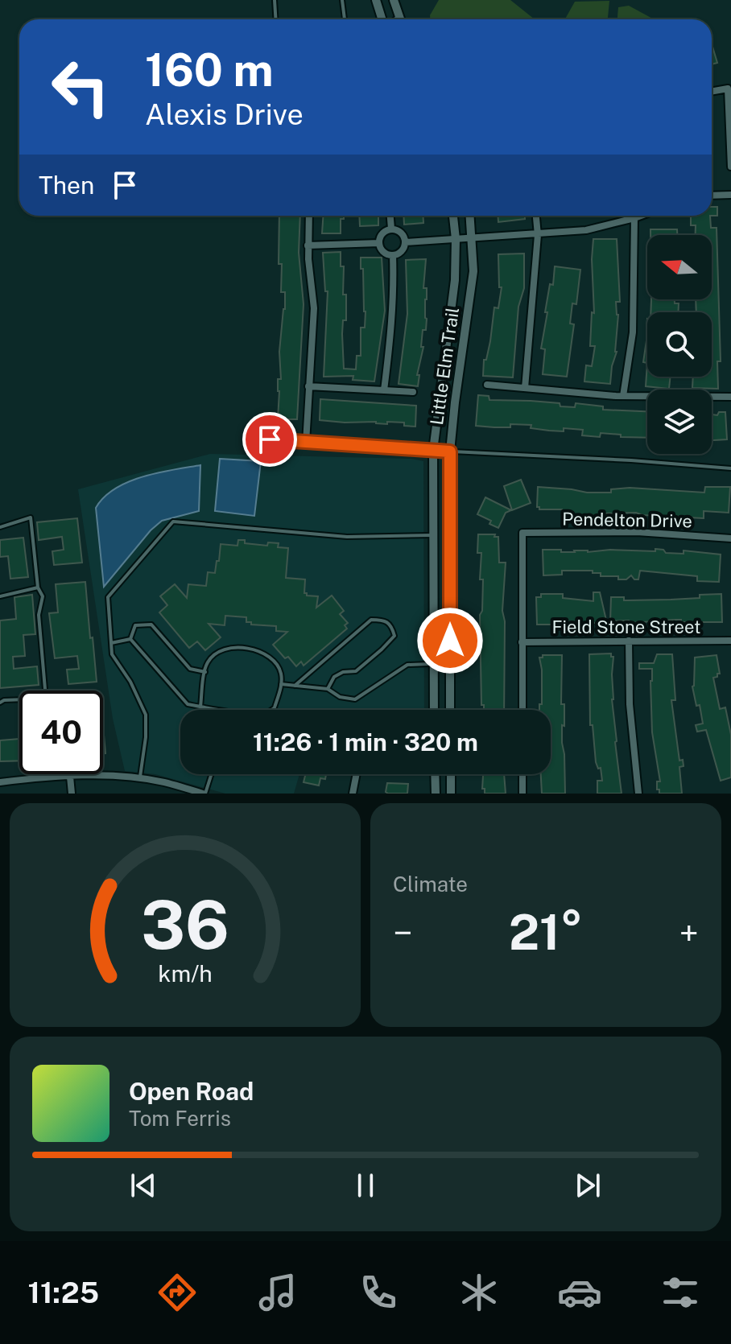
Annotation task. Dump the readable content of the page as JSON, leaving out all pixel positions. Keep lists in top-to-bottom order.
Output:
{
  "streets": {
    "street": ["Little Elm Trail", "Pendelton Drive", "Field Stone Street"]
  },
  "crossings": [
    ["Pendelton Drive", "Field Stone Street"]
  ],
  "north": "left",
  "page": {
    "turn": ["160 m", "Alexis Drive"],
    "then": "Then",
    "limit": "40",
    "trip": "11:26 · 1 min · 320 m",
    "tile": "Climate",
    "heat": ["−", "21°", "+"],
    "song": ["Open Road", "Tom Ferris"],
    "tabs": "11:25",
    "gauge": ["36", "km/h"]
  }
}
